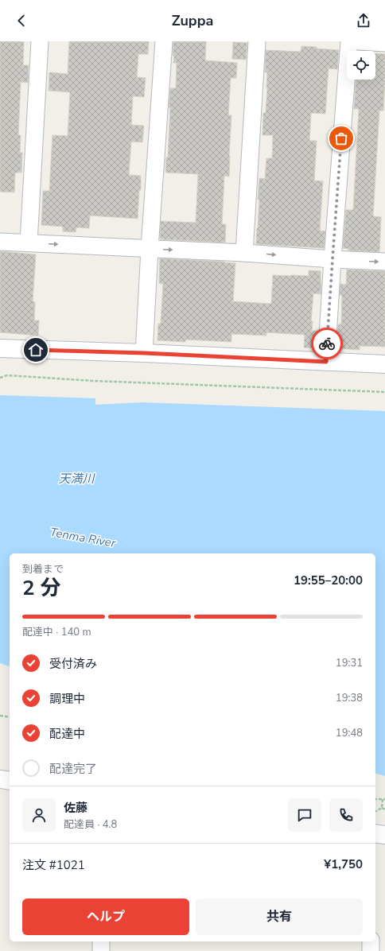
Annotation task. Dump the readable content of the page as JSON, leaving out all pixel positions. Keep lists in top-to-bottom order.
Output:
{
  "water": ["天満川", "Tenma River"],
  "page": {
    "header": "Zuppa",
    "heading": ["2 分", "到着まで", "19:55–20:00"],
    "panel": [
      "佐藤",
      "配達員 · 4.8",
      "注文 #1021",
      "¥1,750"
    ],
    "bar": "配達中 · 140 m",
    "list": [
      ["受付済み", "19:31"],
      ["調理中", "19:38"],
      ["配達中", "19:48"],
      "配達完了"
    ],
    "buttons": ["ヘルプ", "共有"]
  }
}
